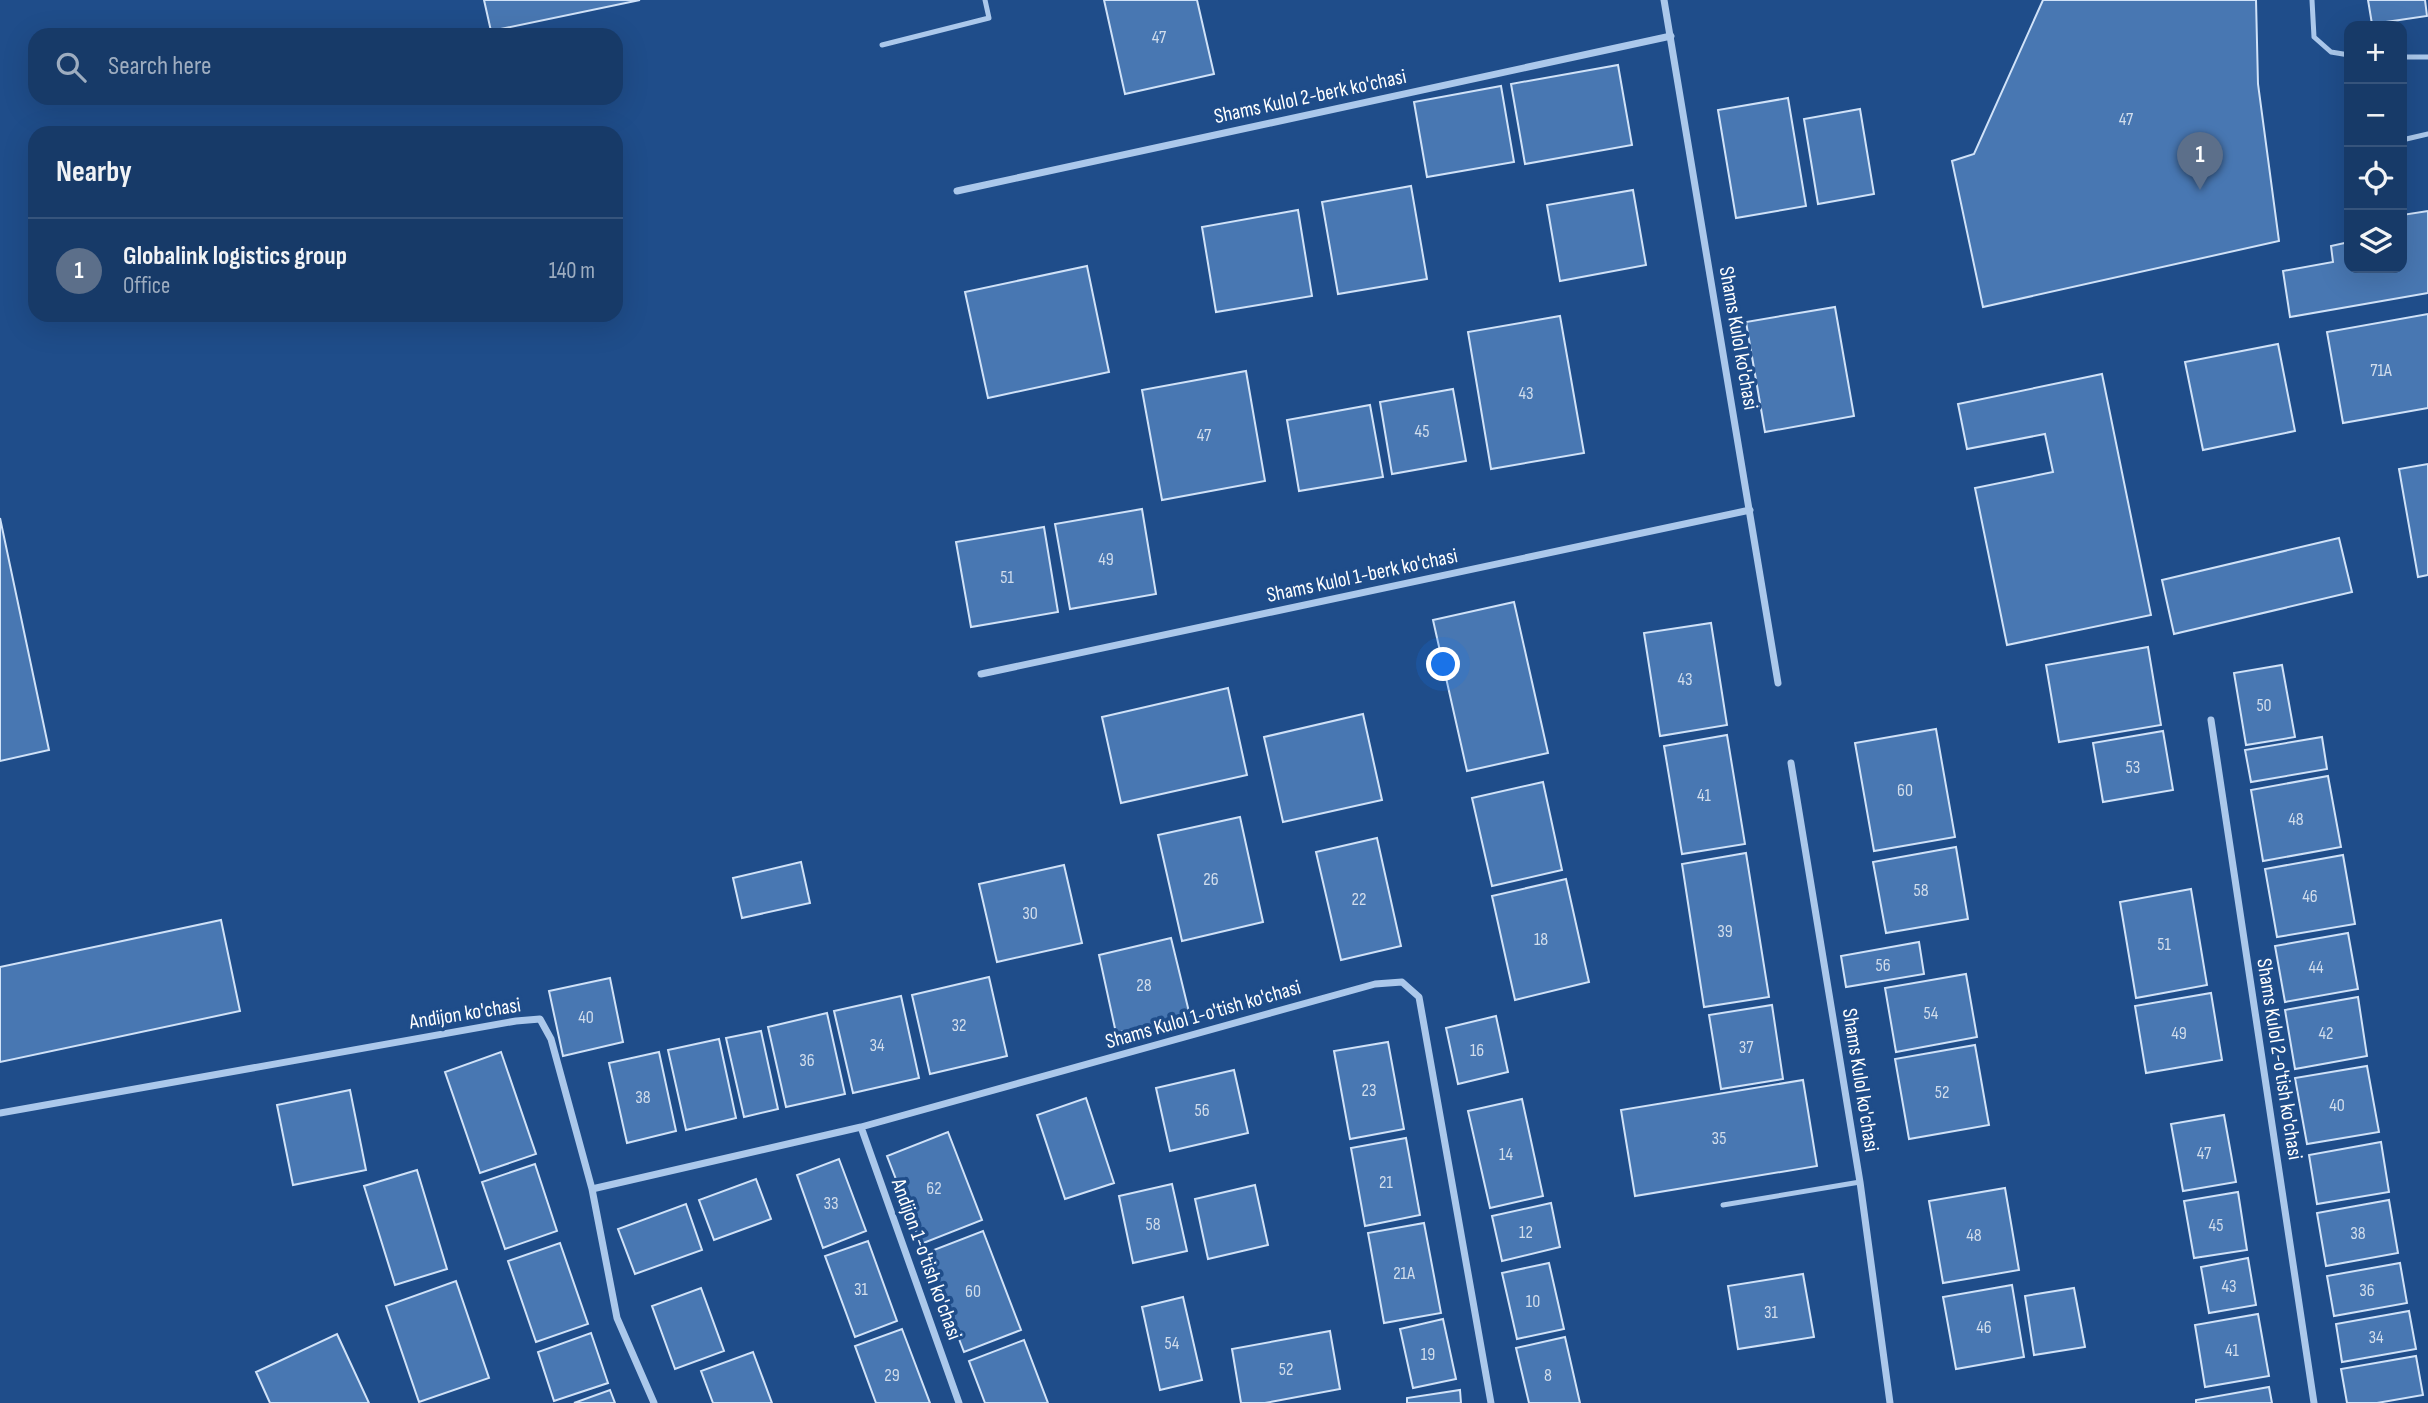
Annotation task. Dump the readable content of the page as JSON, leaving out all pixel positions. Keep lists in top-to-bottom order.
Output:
{
  "streets": {
    "street": [
      "Shams Kulol 2-berk ko'chasi",
      "Shams Kulol ko'chasi",
      "Shams Kulol 1-berk ko'chasi",
      "Andijon ko'chasi",
      "Shams Kulol 1-o'tish ko'chasi",
      "Shams Kulol 2-o'tish ko'chasi",
      "Andijon 1-o'tish ko'chasi"
    ]
  },
  "crossings": [
    ["Shams Kulol 2-berk ko'chasi", "Shams Kulol ko'chasi"],
    ["Shams Kulol ko'chasi", "Shams Kulol 1-berk ko'chasi"],
    ["Andijon ko'chasi", "Shams Kulol 1-o'tish ko'chasi"],
    ["Shams Kulol 1-o'tish ko'chasi", "Andijon 1-o'tish ko'chasi"]
  ],
  "house_numbers": [
    "47",
    "47",
    "71A",
    "43",
    "45",
    "47",
    "49",
    "51",
    "43",
    "50",
    "53",
    "60",
    "41",
    "48",
    "26",
    "58",
    "46",
    "22",
    "30",
    "39",
    "18",
    "51",
    "56",
    "44",
    "28",
    "54",
    "40",
    "32",
    "49",
    "42",
    "34",
    "37",
    "16",
    "36",
    "23",
    "52",
    "38",
    "40",
    "56",
    "35",
    "47",
    "14",
    "21",
    "62",
    "33",
    "58",
    "45",
    "12",
    "38",
    "48",
    "21A",
    "43",
    "31",
    "36",
    "60",
    "10",
    "31",
    "46",
    "34",
    "54",
    "41",
    "19",
    "52",
    "29",
    "8"
  ],
  "page": {
    "map_buttons": ["+", "−"],
    "search": "Search here",
    "heading": "Nearby",
    "pins": "1",
    "list": [
      {
        "mark": "1",
        "name": "Globalink logistics group",
        "note": "Office",
        "value": "140 m"
      }
    ]
  }
}
